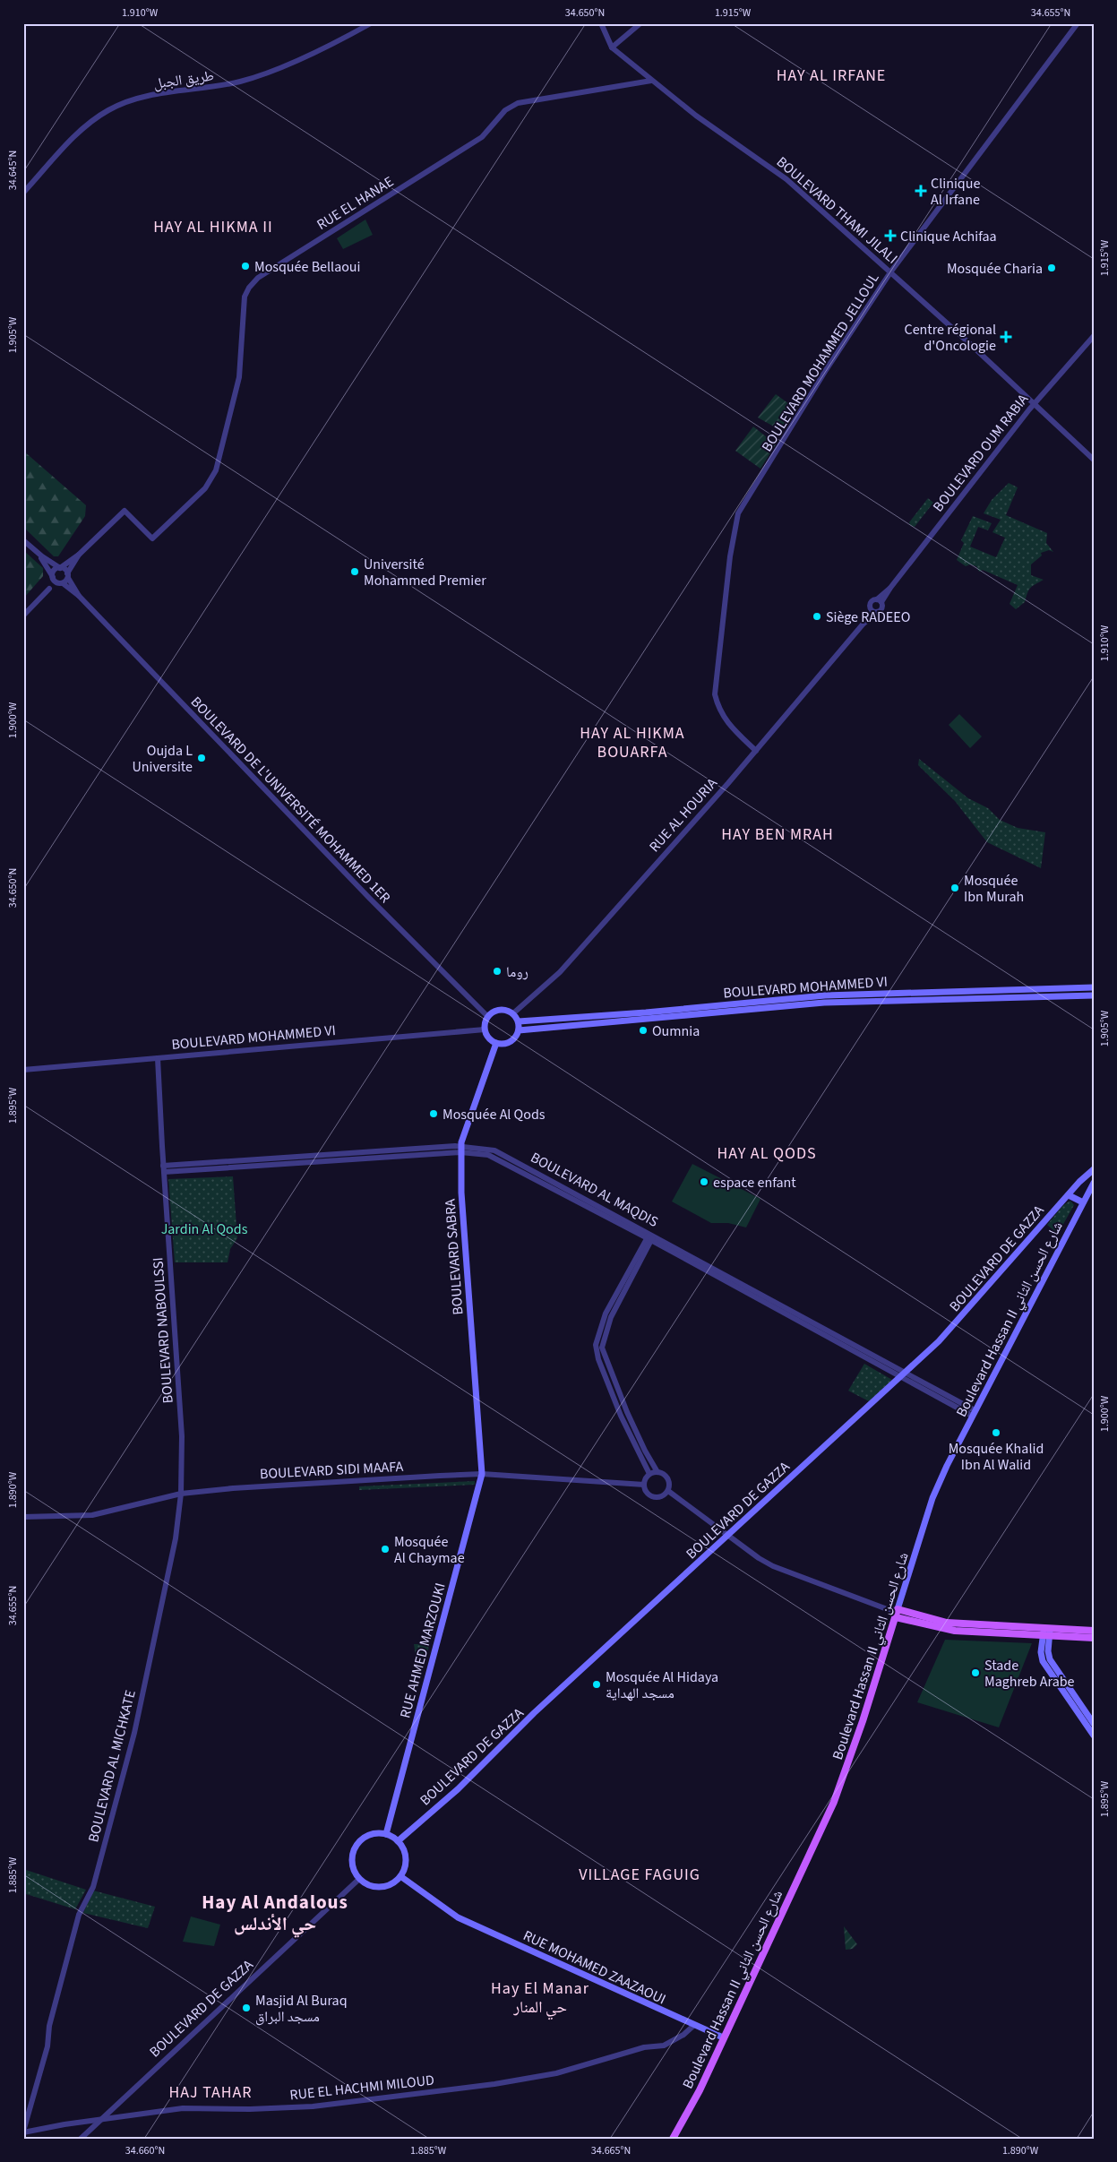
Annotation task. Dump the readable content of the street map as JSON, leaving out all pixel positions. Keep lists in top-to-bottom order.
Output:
{
  "streets": {
    "main road": [
      "BOULEVARD MOHAMMED VI",
      "BOULEVARD SABRA",
      "BOULEVARD DE GAZZA",
      "Boulevard Hassan II شارع الحسن الثاني",
      "RUE AHMED MARZOUKI",
      "RUE MOHAMED ZAAZAOUI"
    ],
    "street": [
      "طريق الجبل",
      "RUE EL HANAE",
      "BOULEVARD THAMI JILALI",
      "BOULEVARD MOHAMMED JELLOUL",
      "BOULEVARD OUM RABIA",
      "BOULEVARD DE L'UNIVERSITÉ MOHAMMED 1ER",
      "RUE AL HOURIA",
      "BOULEVARD AL MAQDIS",
      "BOULEVARD NABOULSSI",
      "BOULEVARD SIDI MAAFA",
      "BOULEVARD AL MICHKATE",
      "RUE EL HACHMI MILOUD"
    ]
  },
  "crossings": [
    ["RUE EL HANAE", "BOULEVARD THAMI JILALI"],
    ["BOULEVARD THAMI JILALI", "BOULEVARD MOHAMMED JELLOUL"],
    ["BOULEVARD THAMI JILALI", "BOULEVARD OUM RABIA"],
    ["BOULEVARD MOHAMMED JELLOUL", "RUE AL HOURIA"],
    ["BOULEVARD OUM RABIA", "RUE AL HOURIA"],
    ["BOULEVARD DE L'UNIVERSITÉ MOHAMMED 1ER", "RUE AL HOURIA"],
    ["BOULEVARD DE L'UNIVERSITÉ MOHAMMED 1ER", "BOULEVARD MOHAMMED VI"],
    ["BOULEVARD DE L'UNIVERSITÉ MOHAMMED 1ER", "BOULEVARD SABRA"],
    ["RUE AL HOURIA", "BOULEVARD MOHAMMED VI"],
    ["RUE AL HOURIA", "BOULEVARD SABRA"],
    ["BOULEVARD MOHAMMED VI", "BOULEVARD SABRA"],
    ["BOULEVARD MOHAMMED VI", "BOULEVARD NABOULSSI"],
    ["BOULEVARD AL MAQDIS", "BOULEVARD SABRA"],
    ["BOULEVARD AL MAQDIS", "BOULEVARD DE GAZZA"],
    ["BOULEVARD AL MAQDIS", "Boulevard Hassan II شارع الحسن الثاني"],
    ["BOULEVARD AL MAQDIS", "BOULEVARD NABOULSSI"],
    ["BOULEVARD SABRA", "BOULEVARD SIDI MAAFA"],
    ["BOULEVARD SABRA", "RUE AHMED MARZOUKI"],
    ["BOULEVARD DE GAZZA", "RUE AHMED MARZOUKI"],
    ["BOULEVARD DE GAZZA", "RUE MOHAMED ZAAZAOUI"],
    ["BOULEVARD DE GAZZA", "RUE EL HACHMI MILOUD"],
    ["Boulevard Hassan II شارع الحسن الثاني", "RUE MOHAMED ZAAZAOUI"],
    ["BOULEVARD NABOULSSI", "BOULEVARD SIDI MAAFA"],
    ["BOULEVARD NABOULSSI", "BOULEVARD AL MICHKATE"],
    ["BOULEVARD SIDI MAAFA", "RUE AHMED MARZOUKI"],
    ["BOULEVARD SIDI MAAFA", "BOULEVARD AL MICHKATE"],
    ["RUE AHMED MARZOUKI", "RUE MOHAMED ZAAZAOUI"],
    ["BOULEVARD AL MICHKATE", "RUE EL HACHMI MILOUD"],
    ["RUE MOHAMED ZAAZAOUI", "RUE EL HACHMI MILOUD"]
  ],
  "districts": [
    "HAY AL IRFANE",
    "HAY AL HIKMA II",
    "HAY AL HIKMA BOUARFA",
    "HAY BEN MRAH",
    "HAY AL QODS",
    "VILLAGE FAGUIG",
    "Hay Al Andalous حي الأندلس",
    "Hay El Manar حي المنار",
    "HAJ TAHAR"
  ],
  "parks": ["Jardin Al Qods"],
  "places": {
    "health": ["Clinique Al Irfane", "Clinique Achifaa", "Centre régional d'Oncologie"],
    "other": [
      "Mosquée Bellaoui",
      "Mosquée Charia",
      "Université Mohammed Premier",
      "Siège RADEEO",
      "Oujda L Universite",
      "Mosquée Ibn Murah",
      "روما",
      "Oumnia",
      "Mosquée Al Qods",
      "espace enfant",
      "Mosquée Khalid Ibn Al Walid",
      "Mosquée Al Chaymae",
      "Stade Maghreb Arabe",
      "Mosquée Al Hidaya مسجد الهداية",
      "Masjid Al Buraq مسجد البراق"
    ]
  },
  "coordinates": [
    "1.910°W",
    "34.650°N",
    "1.915°W",
    "34.655°N",
    "34.645°N",
    "1.905°W",
    "1.900°W",
    "1.895°W",
    "1.890°W",
    "1.885°W",
    "34.660°N",
    "34.665°N"
  ]
}
